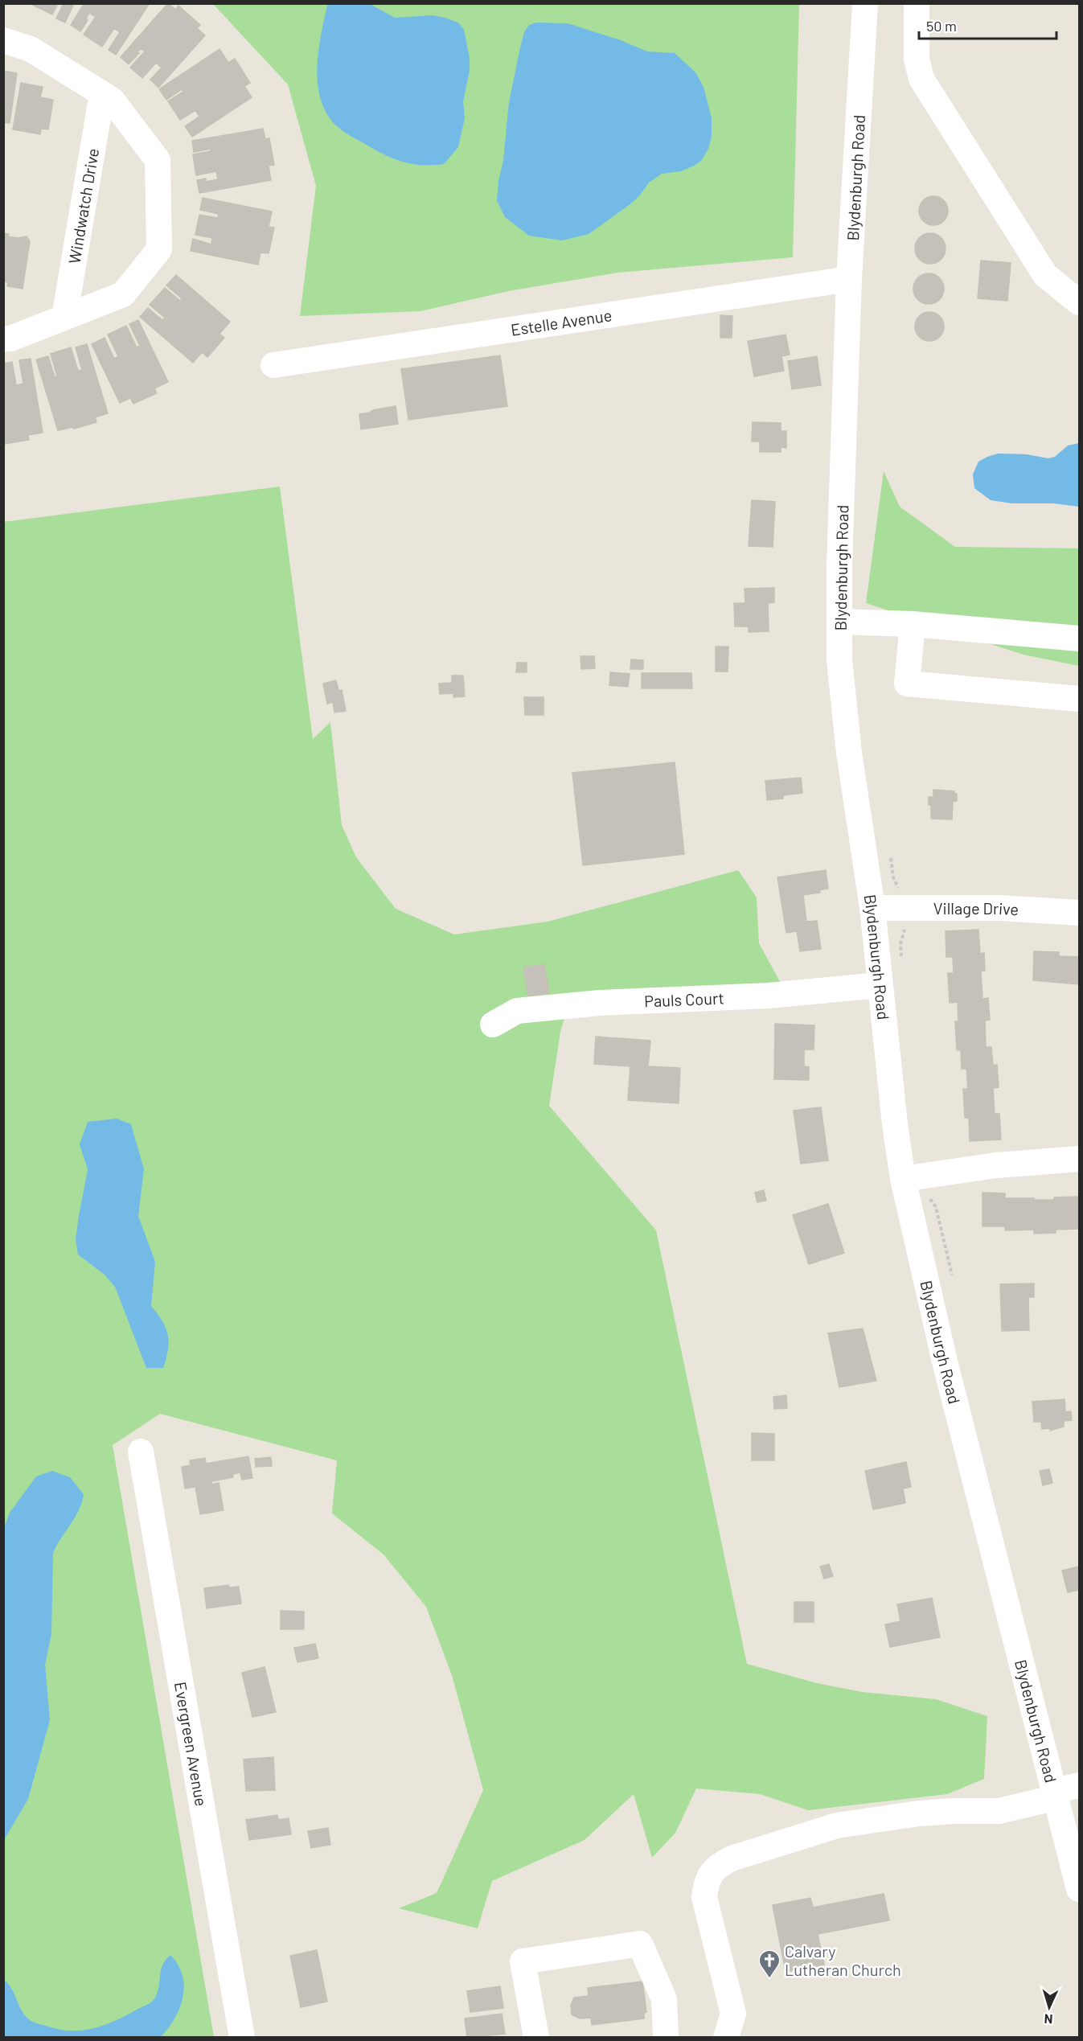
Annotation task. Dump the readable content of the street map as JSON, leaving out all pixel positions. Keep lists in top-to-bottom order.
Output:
{
  "streets": {
    "street": [
      "Blydenburgh Road",
      "Windwatch Drive",
      "Estelle Avenue",
      "Village Drive",
      "Pauls Court",
      "Evergreen Avenue"
    ]
  },
  "crossings": [
    ["Blydenburgh Road", "Estelle Avenue"],
    ["Blydenburgh Road", "Village Drive"],
    ["Blydenburgh Road", "Pauls Court"]
  ],
  "places": {
    "church": ["Calvary Lutheran Church"]
  },
  "scale_bar": "50 m",
  "north": "bottom"
}
